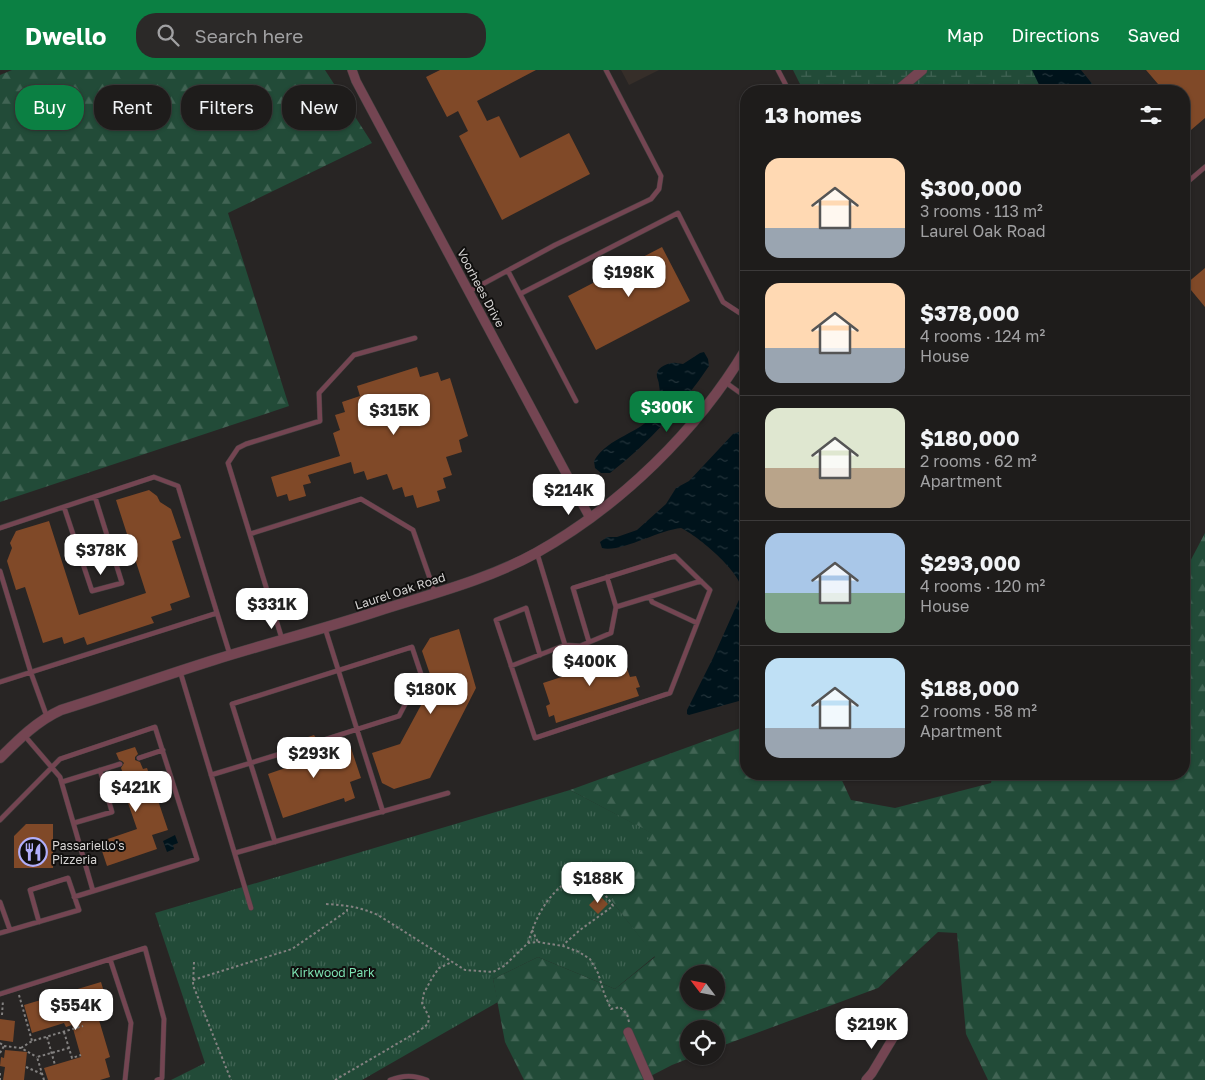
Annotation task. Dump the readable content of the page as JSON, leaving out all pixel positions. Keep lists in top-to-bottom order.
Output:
{
  "streets": {
    "street": ["Voorhees Drive", "Laurel Oak Road"]
  },
  "crossings": [
    ["Voorhees Drive", "Laurel Oak Road"]
  ],
  "parks": ["Kirkwood Park"],
  "places": {
    "restaurant": ["Passariello's Pizzeria"]
  },
  "north": "top left",
  "page": {
    "header": "Dwello",
    "search": "Search here",
    "nav": ["Map", "Directions", "Saved"],
    "chip": [
      "Buy",
      "Rent",
      "Filters",
      "New"
    ],
    "heading": "13 homes",
    "list": [
      {
        "name": "$300,000",
        "note": "3 rooms · 113 m² · Laurel Oak Road"
      },
      {
        "name": "$378,000",
        "note": "4 rooms · 124 m² · House"
      },
      {
        "name": "$180,000",
        "note": "2 rooms · 62 m² · Apartment"
      },
      {
        "name": "$293,000",
        "note": "4 rooms · 120 m² · House"
      },
      {
        "name": "$188,000",
        "note": "2 rooms · 58 m² · Apartment"
      }
    ],
    "price": [
      "$198K",
      "$300K",
      "$315K",
      "$214K",
      "$378K",
      "$331K",
      "$400K",
      "$180K",
      "$293K",
      "$421K",
      "$188K",
      "$554K",
      "$219K"
    ]
  }
}
